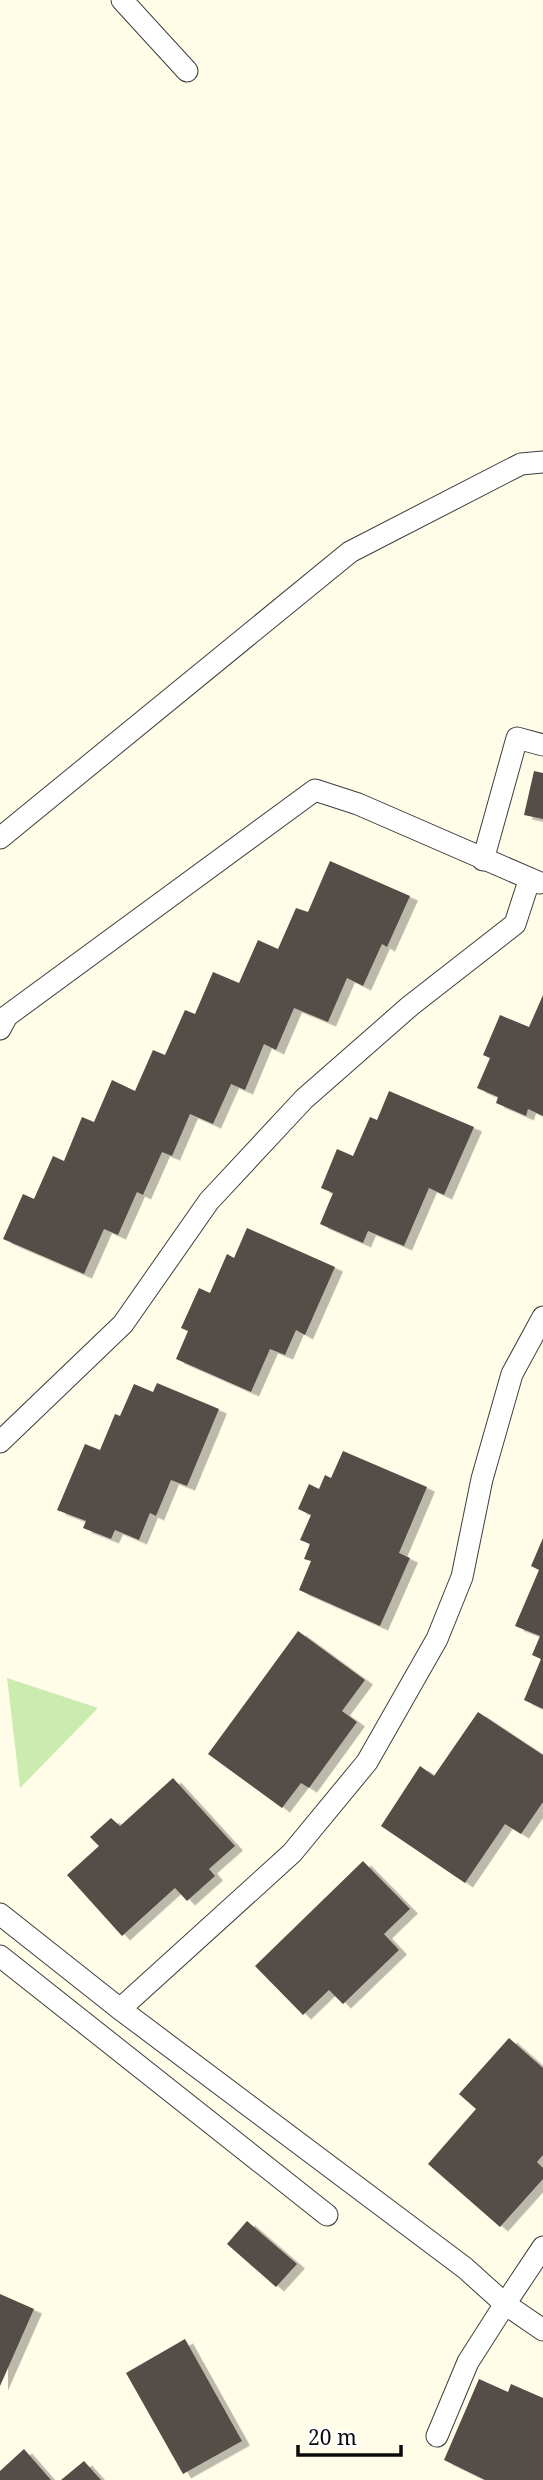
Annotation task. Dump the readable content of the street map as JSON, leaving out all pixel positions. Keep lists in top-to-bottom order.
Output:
{
  "scale_bar": "20 m"
}
